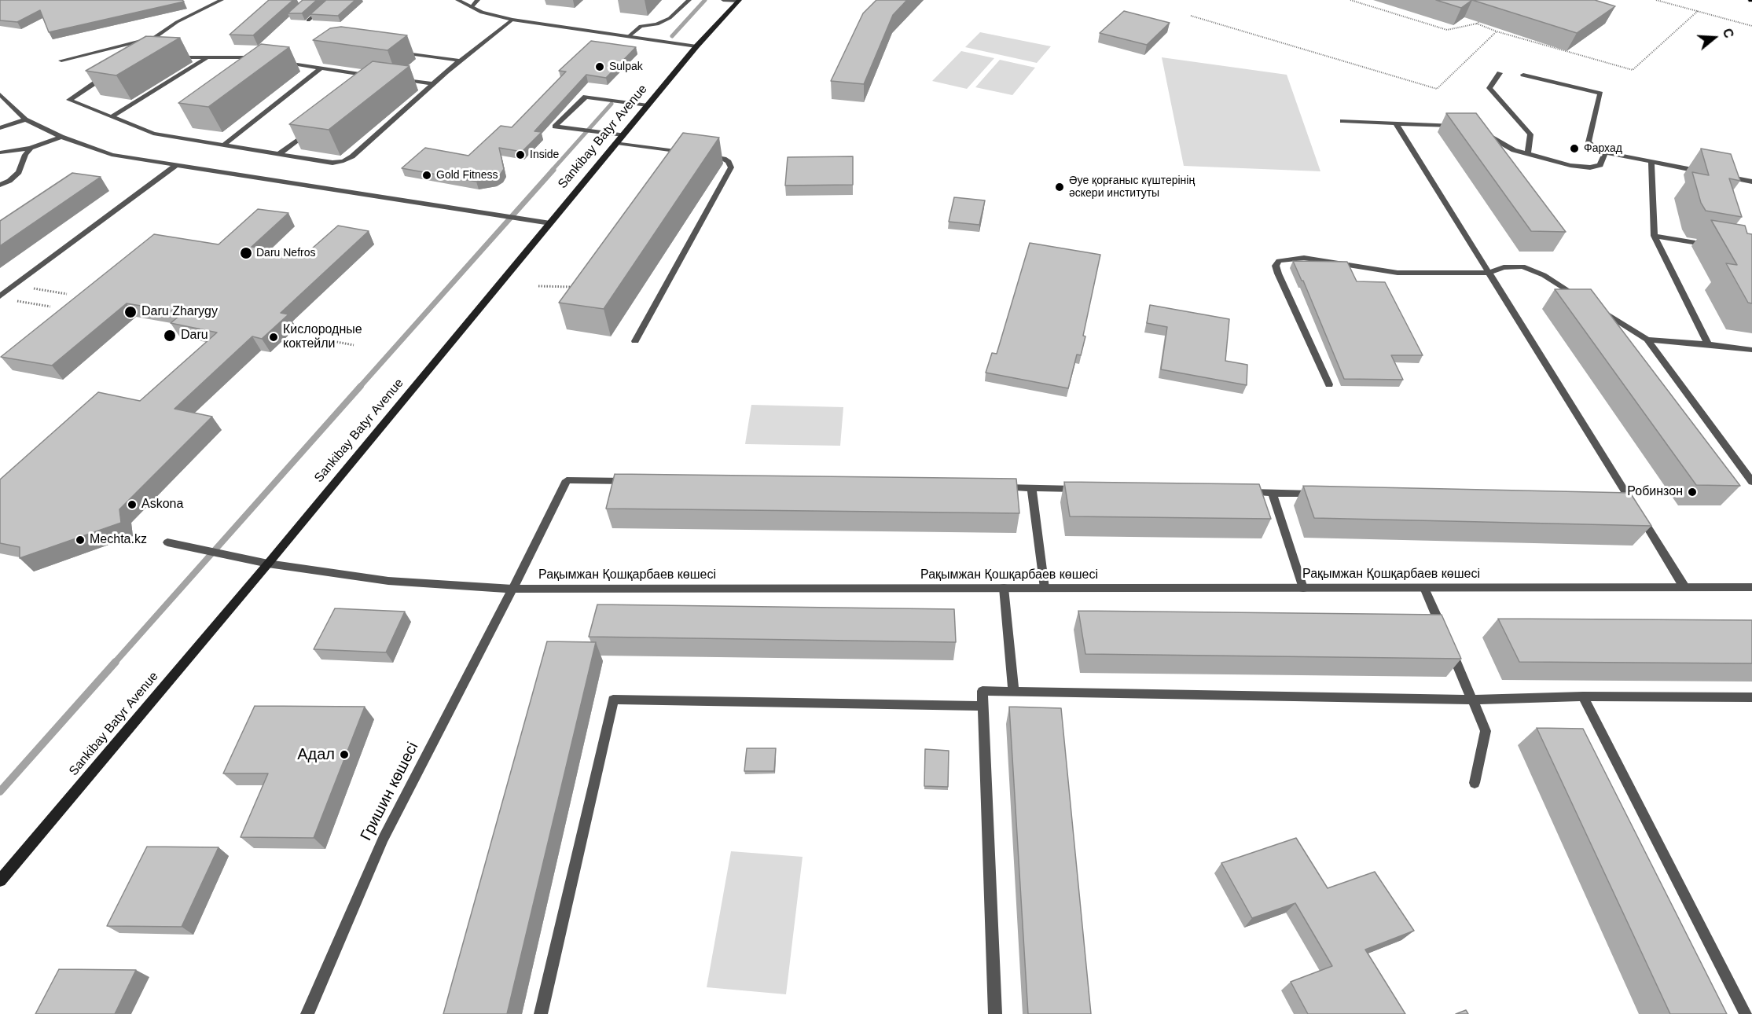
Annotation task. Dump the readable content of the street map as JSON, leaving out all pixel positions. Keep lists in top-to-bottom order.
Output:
{
  "streets": {
    "main road": ["Sankibay Batyr Avenue"],
    "street": ["Рақымжан Қошқарбаев көшесі", "Гришин көшесі"]
  },
  "crossings": [
    ["Sankibay Batyr Avenue", "Рақымжан Қошқарбаев көшесі"],
    ["Рақымжан Қошқарбаев көшесі", "Гришин көшесі"]
  ],
  "places": [
    "Sulpak",
    "Фархад",
    "Inside",
    "Gold Fitness",
    "Әуе қорғаныс күштерінің әскери институты",
    "Daru Nefros",
    "Daru Zharygy",
    "Daru",
    "Кислородные коктейли",
    "Робинзон",
    "Askona",
    "Mechta.kz",
    "Адал"
  ],
  "north": "right"
}
